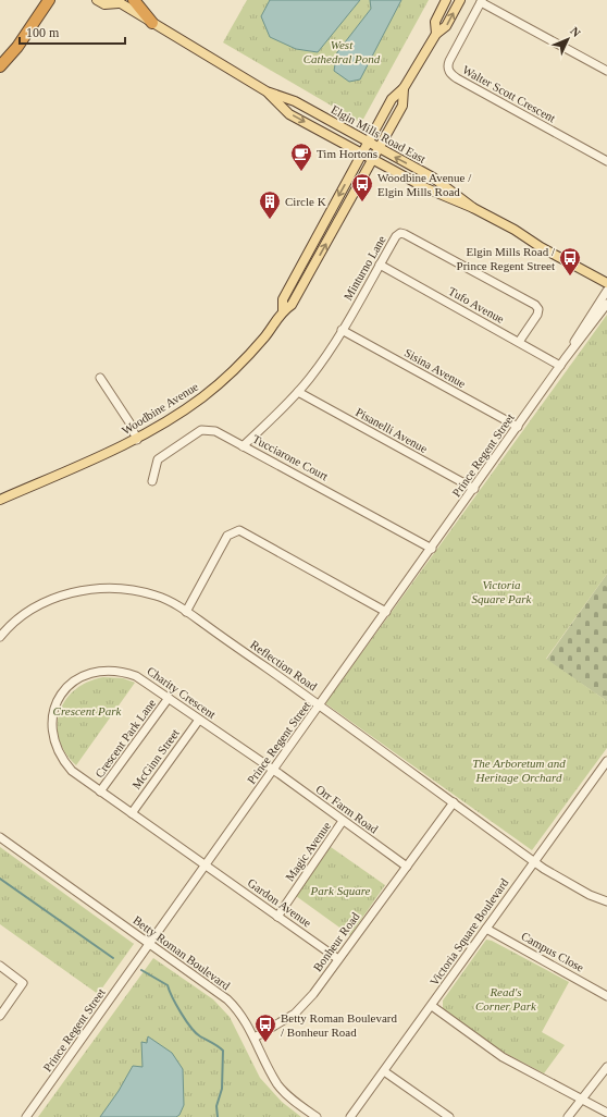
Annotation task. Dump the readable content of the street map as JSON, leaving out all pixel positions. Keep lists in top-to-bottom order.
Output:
{
  "streets": {
    "main road": ["Elgin Mills Road East", "Woodbine Avenue"],
    "street": [
      "Walter Scott Crescent",
      "Minturno Lane",
      "Tufo Avenue",
      "Sisina Avenue",
      "Pisanelli Avenue",
      "Prince Regent Street",
      "Tucciarone Court",
      "Reflection Road",
      "Charity Crescent",
      "Crescent Park Lane",
      "McGinn Street",
      "Orr Farm Road",
      "Magic Avenue",
      "Gardon Avenue",
      "Victoria Square Boulevard",
      "Bonheur Road",
      "Campus Close",
      "Betty Roman Boulevard"
    ]
  },
  "crossings": [
    ["Elgin Mills Road East", "Woodbine Avenue"],
    ["Minturno Lane", "Tufo Avenue"],
    ["Minturno Lane", "Sisina Avenue"],
    ["Minturno Lane", "Pisanelli Avenue"],
    ["Minturno Lane", "Tucciarone Court"],
    ["Tufo Avenue", "Prince Regent Street"],
    ["Sisina Avenue", "Prince Regent Street"],
    ["Pisanelli Avenue", "Prince Regent Street"],
    ["Prince Regent Street", "Tucciarone Court"],
    ["Prince Regent Street", "Reflection Road"],
    ["Prince Regent Street", "Charity Crescent"],
    ["Prince Regent Street", "Orr Farm Road"],
    ["Prince Regent Street", "Gardon Avenue"],
    ["Prince Regent Street", "Betty Roman Boulevard"],
    ["Reflection Road", "Victoria Square Boulevard"],
    ["Reflection Road", "Bonheur Road"],
    ["Charity Crescent", "Crescent Park Lane"],
    ["Charity Crescent", "McGinn Street"],
    ["Charity Crescent", "Orr Farm Road"],
    ["Charity Crescent", "Gardon Avenue"],
    ["Orr Farm Road", "Magic Avenue"],
    ["Orr Farm Road", "Bonheur Road"],
    ["Magic Avenue", "Gardon Avenue"],
    ["Gardon Avenue", "Bonheur Road"],
    ["Victoria Square Boulevard", "Campus Close"],
    ["Bonheur Road", "Betty Roman Boulevard"]
  ],
  "parks": [
    "West Cathedral Pond",
    "Victoria Square Park",
    "Crescent Park",
    "The Arboretum and Heritage Orchard",
    "Park Square",
    "Read's Corner Park"
  ],
  "places": {
    "cafe": ["Tim Hortons"],
    "bus stop": ["Woodbine Avenue / Elgin Mills Road", "Elgin Mills Road / Prince Regent Street", "Betty Roman Boulevard / Bonheur Road"],
    "building": ["Circle K"]
  },
  "scale_bar": "100 m",
  "north": "top right"
}
